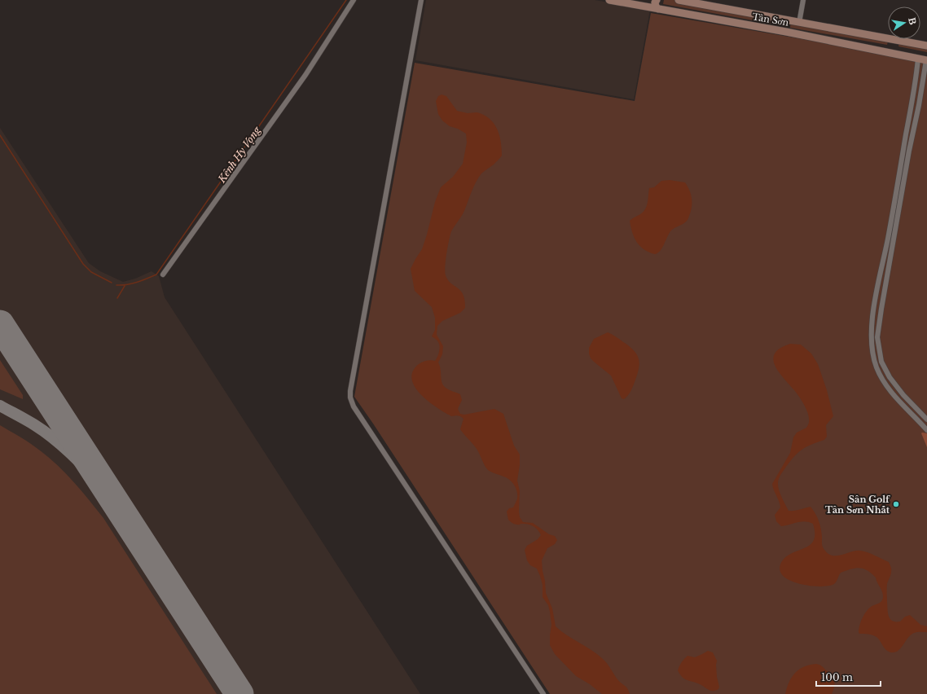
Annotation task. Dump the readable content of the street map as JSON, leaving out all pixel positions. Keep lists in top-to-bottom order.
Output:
{
  "streets": {
    "street": ["Tân Sơn"]
  },
  "water": ["Kênh Hy Vọng"],
  "places": ["Sân Golf Tân Sơn Nhất"],
  "scale_bar": "100 m",
  "north": "right"
}
